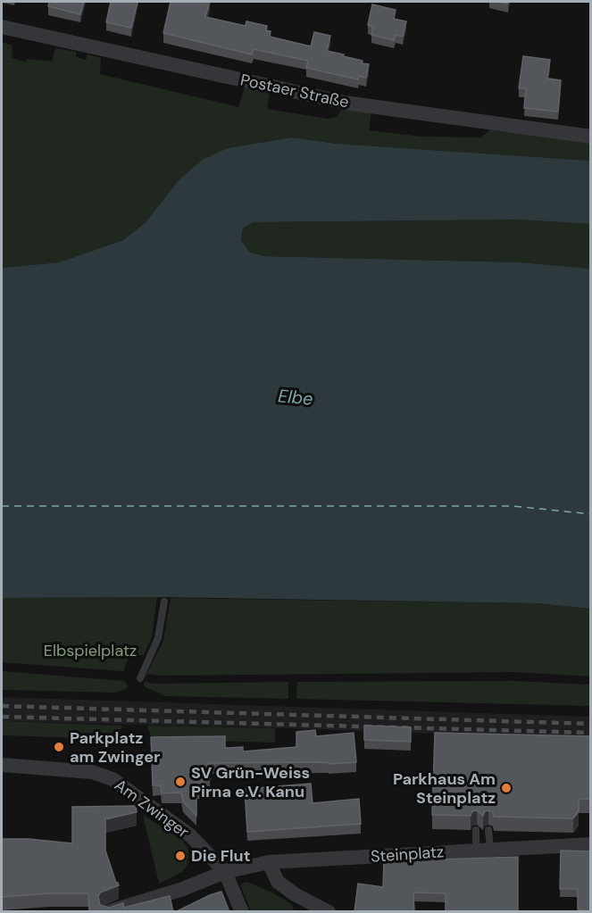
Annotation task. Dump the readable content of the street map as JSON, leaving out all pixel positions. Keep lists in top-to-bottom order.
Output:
{
  "streets": {
    "street": ["Postaer Straße", "Am Zwinger", "Steinplatz"]
  },
  "crossings": [
    ["Am Zwinger", "Steinplatz"]
  ],
  "water": ["Elbe"],
  "parks": ["Elbspielplatz"],
  "places": [
    "Parkplatz am Zwinger",
    "SV Grün-Weiss Pirna e.V. Kanu",
    "Parkhaus Am Steinplatz",
    "Die Flut"
  ]
}
